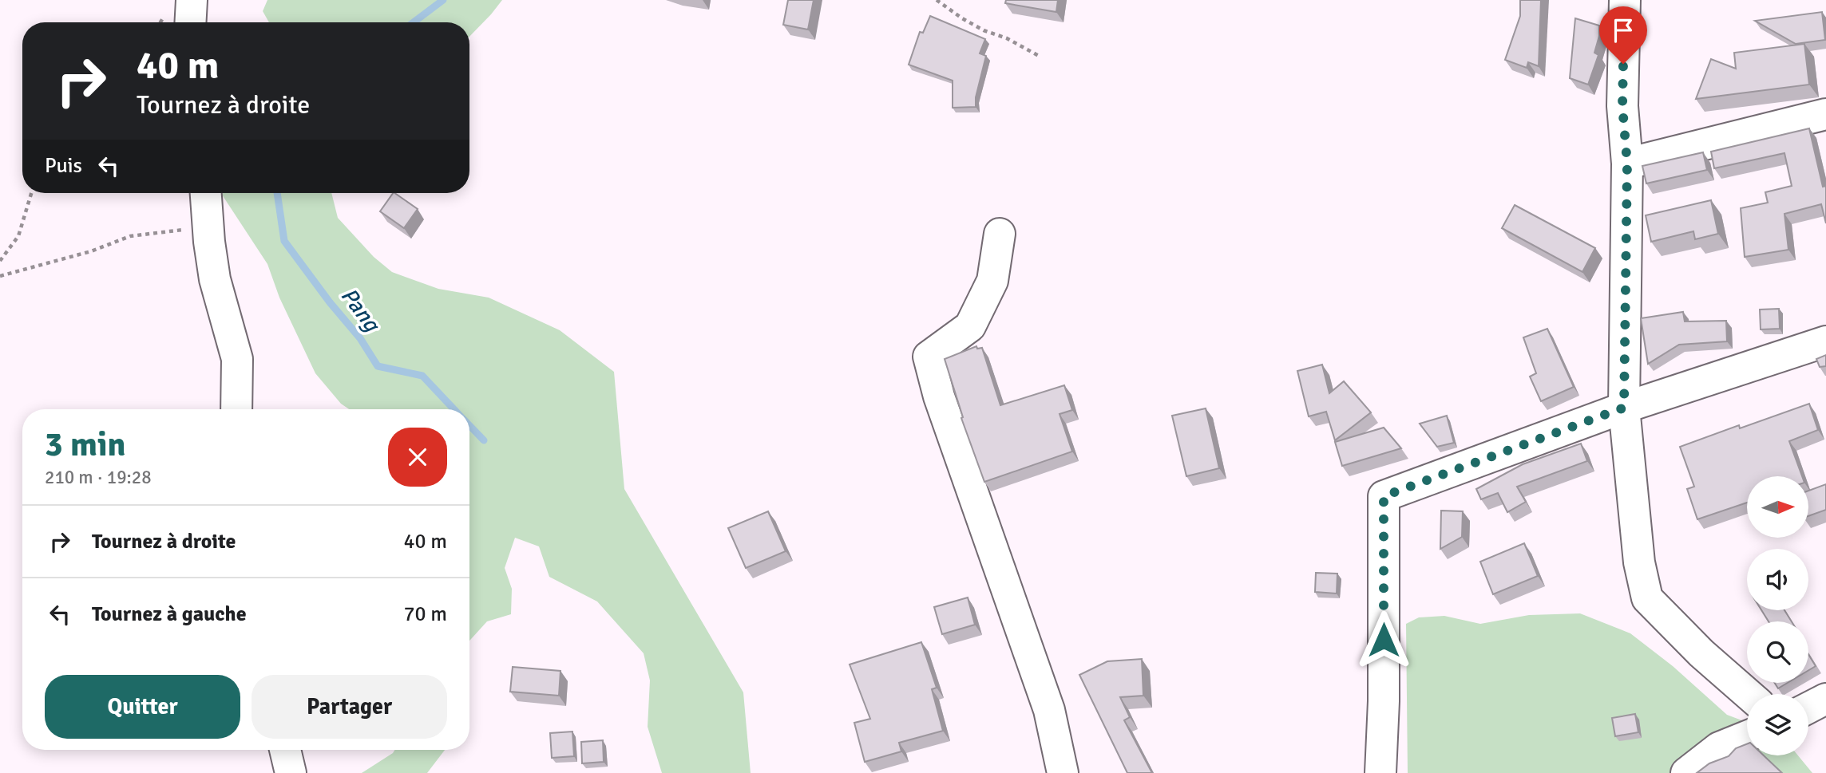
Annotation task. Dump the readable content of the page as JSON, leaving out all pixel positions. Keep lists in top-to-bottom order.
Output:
{
  "water": ["Pang"],
  "north": "right",
  "page": {
    "turn": ["40 m", "Tournez à droite"],
    "then": "Puis",
    "heading": ["3 min", "210 m · 19:28"],
    "list": [
      {
        "name": "Tournez à droite",
        "value": "40 m"
      },
      {
        "name": "Tournez à gauche",
        "value": "70 m"
      }
    ],
    "buttons": ["Quitter", "Partager"]
  }
}
